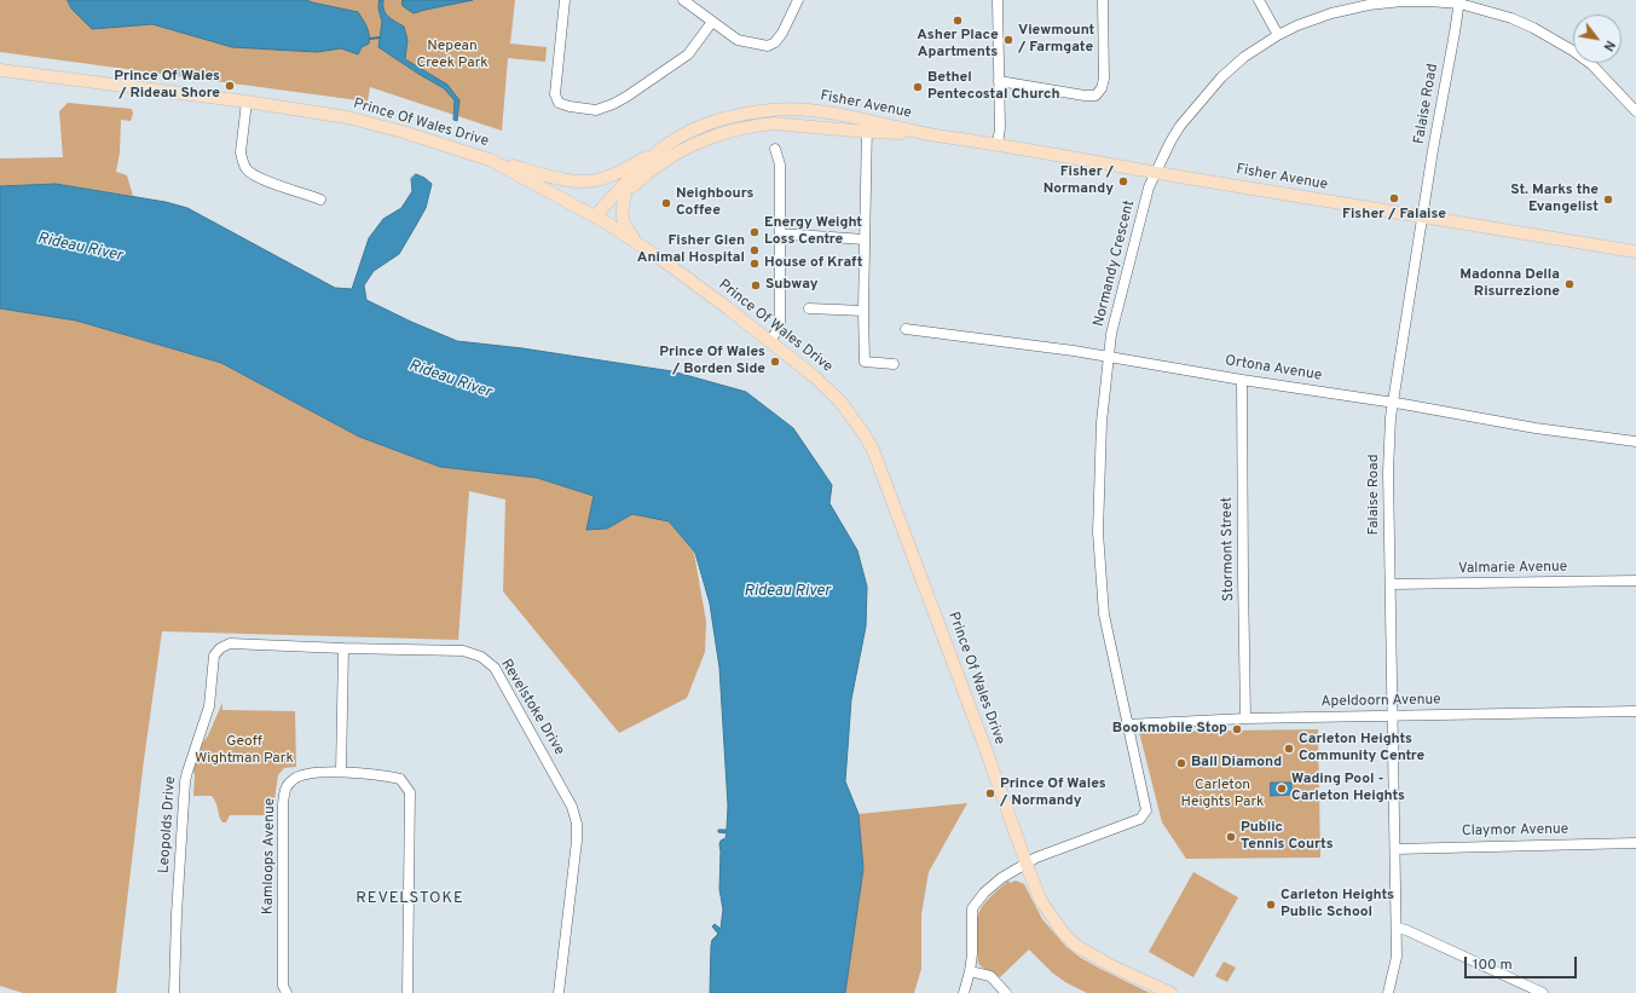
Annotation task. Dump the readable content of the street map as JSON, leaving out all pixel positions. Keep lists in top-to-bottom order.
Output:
{
  "streets": {
    "main road": ["Fisher Avenue", "Prince Of Wales Drive"],
    "street": [
      "Falaise Road",
      "Normandy Crescent",
      "Ortona Avenue",
      "Stormont Street",
      "Valmarie Avenue",
      "Apeldoorn Avenue",
      "Revelstoke Drive",
      "Leopolds Drive",
      "Claymor Avenue",
      "Kamloops Avenue"
    ]
  },
  "crossings": [
    ["Falaise Road", "Fisher Avenue"],
    ["Falaise Road", "Normandy Crescent"],
    ["Falaise Road", "Ortona Avenue"],
    ["Falaise Road", "Valmarie Avenue"],
    ["Falaise Road", "Apeldoorn Avenue"],
    ["Falaise Road", "Claymor Avenue"],
    ["Fisher Avenue", "Prince Of Wales Drive"],
    ["Fisher Avenue", "Normandy Crescent"],
    ["Prince Of Wales Drive", "Normandy Crescent"],
    ["Normandy Crescent", "Ortona Avenue"],
    ["Normandy Crescent", "Apeldoorn Avenue"],
    ["Ortona Avenue", "Stormont Street"],
    ["Stormont Street", "Apeldoorn Avenue"],
    ["Revelstoke Drive", "Leopolds Drive"]
  ],
  "districts": ["REVELSTOKE"],
  "water": ["Rideau River"],
  "parks": ["Nepean Creek Park", "Geoff Wightman Park", "Carleton Heights Park"],
  "places": [
    "Asher Place Apartments",
    "Viewmount / Farmgate",
    "Prince Of Wales / Rideau Shore",
    "Bethel Pentecostal Church",
    "Fisher / Normandy",
    "Fisher / Falaise",
    "St. Marks the Evangelist",
    "Neighbours Coffee",
    "Energy Weight Loss Centre",
    "Fisher Glen Animal Hospital",
    "House of Kraft",
    "Madonna Della Risurrezione",
    "Subway",
    "Prince Of Wales / Borden Side",
    "Bookmobile Stop",
    "Carleton Heights Community Centre",
    "Ball Diamond",
    "Wading Pool - Carleton Heights",
    "Prince Of Wales / Normandy",
    "Public Tennis Courts",
    "Carleton Heights Public School"
  ],
  "scale_bar": "100 m",
  "north": "bottom right"
}
